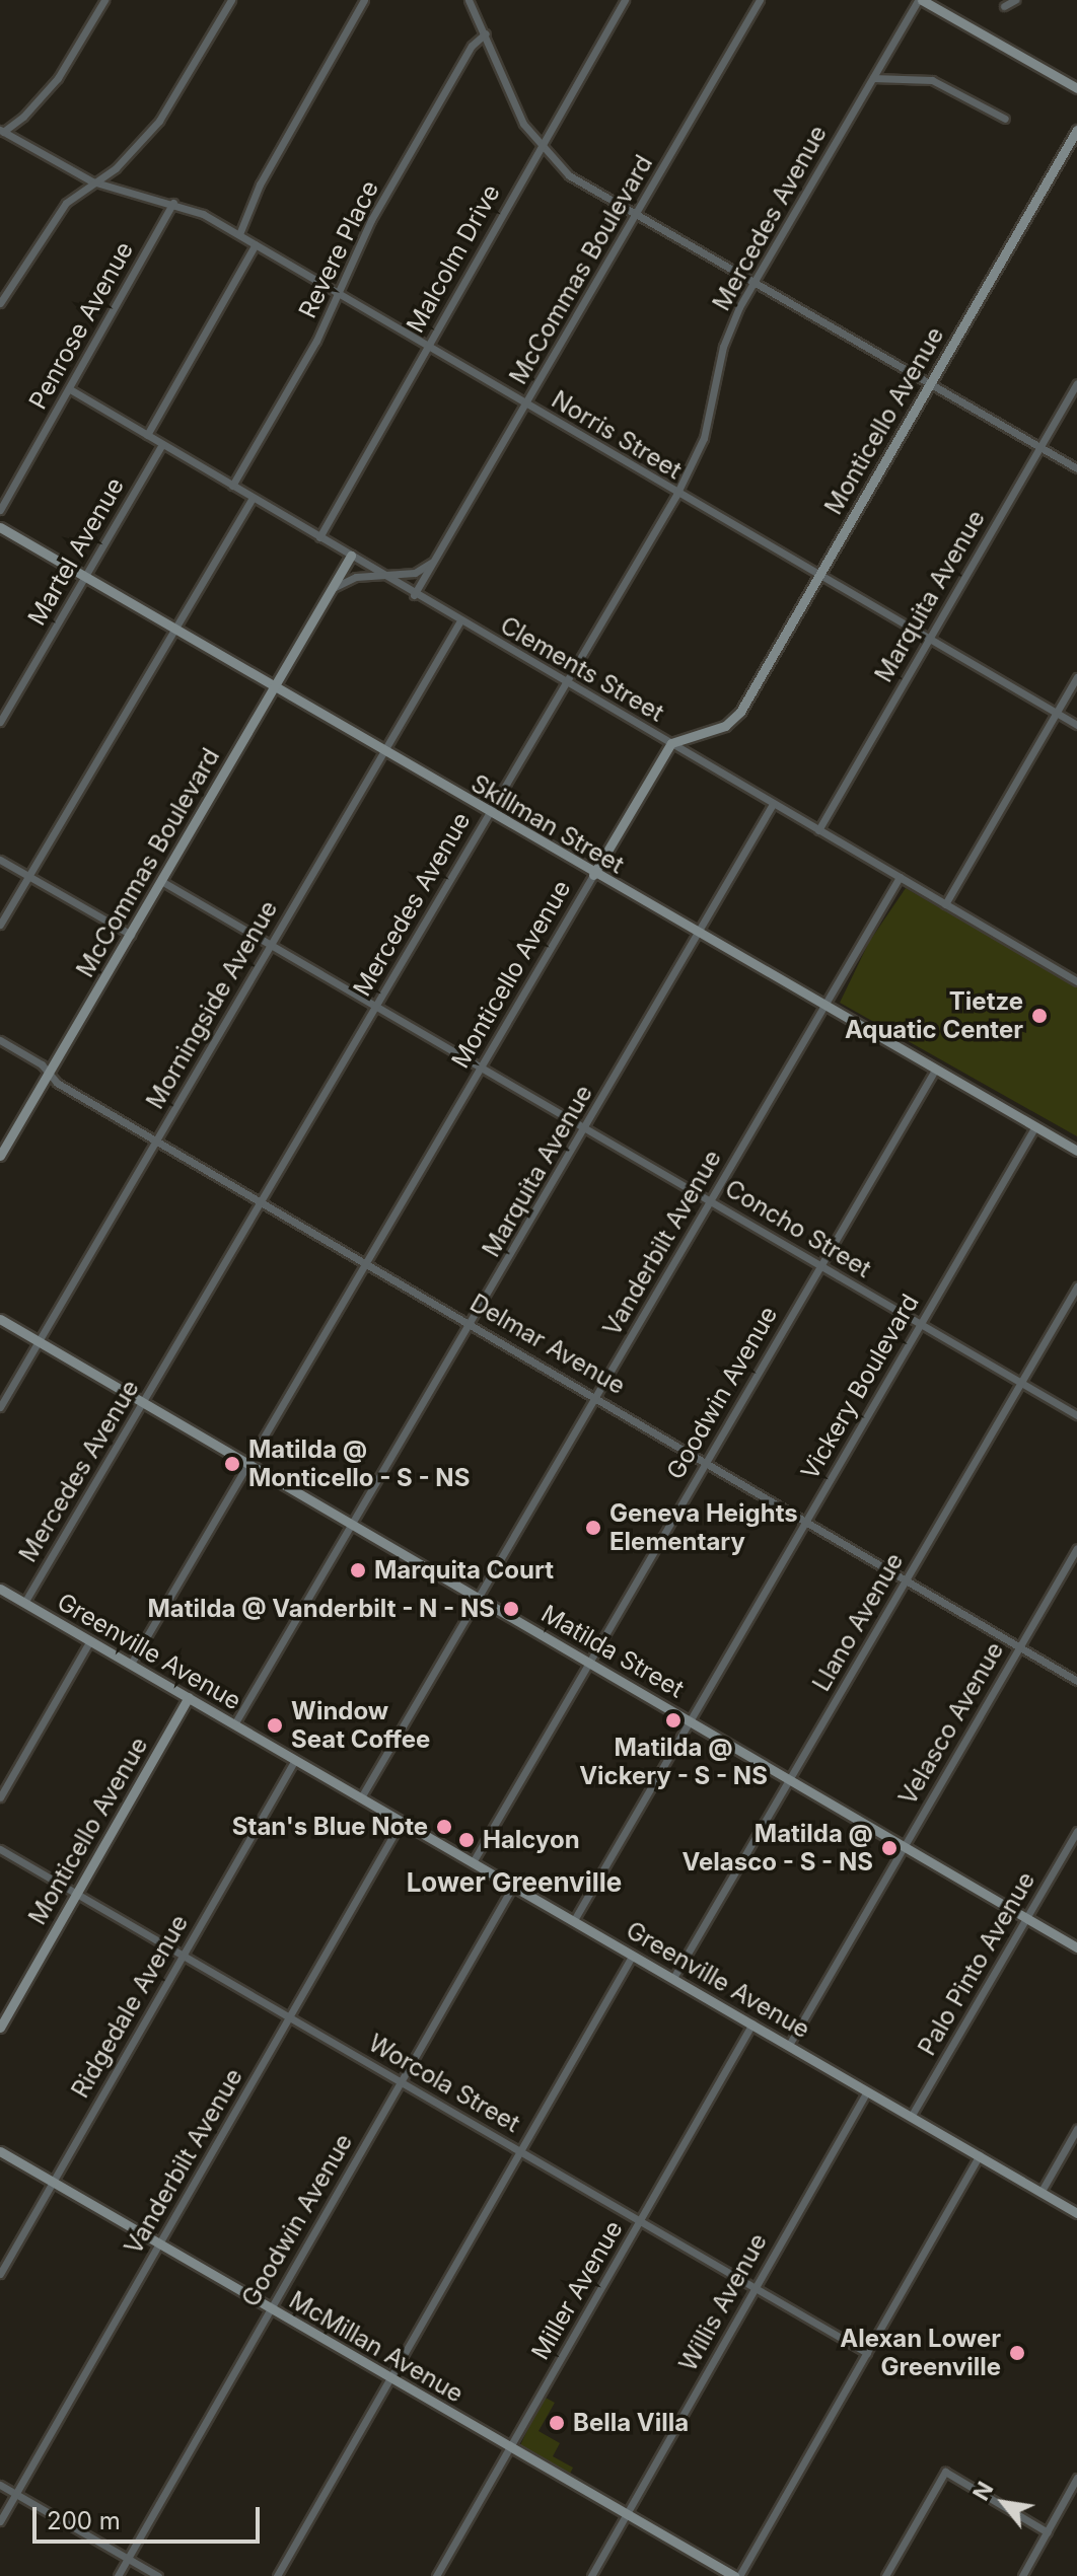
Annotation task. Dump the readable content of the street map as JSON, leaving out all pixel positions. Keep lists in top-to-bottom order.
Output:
{
  "streets": {
    "street": [
      "Mercedes Avenue",
      "Revere Place",
      "Malcolm Drive",
      "McCommas Boulevard",
      "Penrose Avenue",
      "Monticello Avenue",
      "Norris Street",
      "Martel Avenue",
      "Marquita Avenue",
      "Clements Street",
      "Skillman Street",
      "Morningside Avenue",
      "Concho Street",
      "Vanderbilt Avenue",
      "Delmar Avenue",
      "Vickery Boulevard",
      "Goodwin Avenue",
      "Llano Avenue",
      "Greenville Avenue",
      "Matilda Street",
      "Velasco Avenue",
      "Palo Pinto Avenue",
      "Ridgedale Avenue",
      "Worcola Street",
      "Miller Avenue",
      "Willis Avenue",
      "McMillan Avenue"
    ]
  },
  "crossings": [
    ["Mercedes Avenue", "Norris Street"],
    ["Mercedes Avenue", "Clements Street"],
    ["Mercedes Avenue", "Skillman Street"],
    ["Mercedes Avenue", "Concho Street"],
    ["Mercedes Avenue", "Delmar Avenue"],
    ["Mercedes Avenue", "Greenville Avenue"],
    ["Mercedes Avenue", "Matilda Street"],
    ["Revere Place", "Norris Street"],
    ["Revere Place", "Clements Street"],
    ["Malcolm Drive", "Norris Street"],
    ["Malcolm Drive", "Clements Street"],
    ["McCommas Boulevard", "Norris Street"],
    ["McCommas Boulevard", "Clements Street"],
    ["McCommas Boulevard", "Skillman Street"],
    ["McCommas Boulevard", "Concho Street"],
    ["McCommas Boulevard", "Delmar Avenue"],
    ["Penrose Avenue", "Norris Street"],
    ["Penrose Avenue", "Clements Street"],
    ["Monticello Avenue", "Norris Street"],
    ["Monticello Avenue", "Clements Street"],
    ["Monticello Avenue", "Skillman Street"],
    ["Monticello Avenue", "Concho Street"],
    ["Monticello Avenue", "Delmar Avenue"],
    ["Monticello Avenue", "Greenville Avenue"],
    ["Monticello Avenue", "Matilda Street"],
    ["Monticello Avenue", "Worcola Street"],
    ["Norris Street", "Marquita Avenue"],
    ["Martel Avenue", "Clements Street"],
    ["Martel Avenue", "Skillman Street"],
    ["Marquita Avenue", "Clements Street"],
    ["Marquita Avenue", "Skillman Street"],
    ["Marquita Avenue", "Concho Street"],
    ["Marquita Avenue", "Delmar Avenue"],
    ["Marquita Avenue", "Greenville Avenue"],
    ["Marquita Avenue", "Matilda Street"],
    ["Clements Street", "Morningside Avenue"],
    ["Clements Street", "Vanderbilt Avenue"],
    ["Skillman Street", "Morningside Avenue"],
    ["Skillman Street", "Vanderbilt Avenue"],
    ["Skillman Street", "Vickery Boulevard"],
    ["Skillman Street", "Goodwin Avenue"],
    ["Morningside Avenue", "Concho Street"],
    ["Morningside Avenue", "Delmar Avenue"],
    ["Morningside Avenue", "Matilda Street"],
    ["Concho Street", "Vanderbilt Avenue"],
    ["Concho Street", "Vickery Boulevard"],
    ["Concho Street", "Goodwin Avenue"],
    ["Concho Street", "Llano Avenue"],
    ["Vanderbilt Avenue", "Delmar Avenue"],
    ["Vanderbilt Avenue", "Greenville Avenue"],
    ["Vanderbilt Avenue", "Matilda Street"],
    ["Vanderbilt Avenue", "Worcola Street"],
    ["Vanderbilt Avenue", "McMillan Avenue"],
    ["Delmar Avenue", "Vickery Boulevard"],
    ["Delmar Avenue", "Goodwin Avenue"],
    ["Delmar Avenue", "Llano Avenue"],
    ["Delmar Avenue", "Velasco Avenue"],
    ["Vickery Boulevard", "Greenville Avenue"],
    ["Vickery Boulevard", "Matilda Street"],
    ["Goodwin Avenue", "Greenville Avenue"],
    ["Goodwin Avenue", "Matilda Street"],
    ["Goodwin Avenue", "Worcola Street"],
    ["Goodwin Avenue", "McMillan Avenue"],
    ["Llano Avenue", "Greenville Avenue"],
    ["Llano Avenue", "Matilda Street"],
    ["Greenville Avenue", "Velasco Avenue"],
    ["Greenville Avenue", "Palo Pinto Avenue"],
    ["Greenville Avenue", "Ridgedale Avenue"],
    ["Greenville Avenue", "Miller Avenue"],
    ["Greenville Avenue", "Willis Avenue"],
    ["Matilda Street", "Velasco Avenue"],
    ["Matilda Street", "Palo Pinto Avenue"],
    ["Ridgedale Avenue", "Worcola Street"],
    ["Ridgedale Avenue", "McMillan Avenue"],
    ["Worcola Street", "Miller Avenue"],
    ["Worcola Street", "Willis Avenue"],
    ["Miller Avenue", "McMillan Avenue"],
    ["Willis Avenue", "McMillan Avenue"]
  ],
  "districts": ["Lower Greenville"],
  "places": [
    "Tietze Aquatic Center",
    "Matilda @ Monticello - S - NS",
    "Geneva Heights Elementary",
    "Marquita Court",
    "Matilda @ Vanderbilt - N - NS",
    "Matilda @ Vickery - S - NS",
    "Window Seat Coffee",
    "Stan's Blue Note",
    "Halcyon",
    "Matilda @ Velasco - S - NS",
    "Alexan Lower Greenville",
    "Bella Villa"
  ],
  "scale_bar": "200 m",
  "north": "top left"
}
